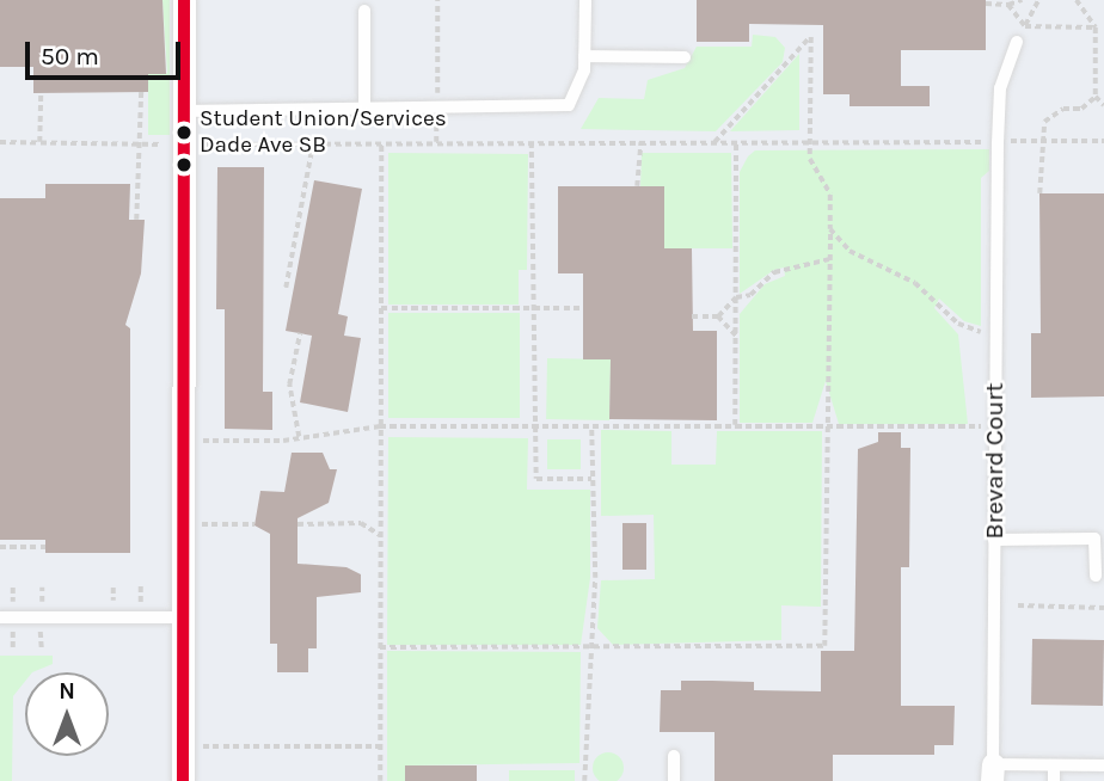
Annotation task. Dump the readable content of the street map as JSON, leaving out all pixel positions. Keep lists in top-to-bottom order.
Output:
{
  "streets": {
    "lane": ["Brevard Court"]
  },
  "places": ["Student Union/Services Dade Ave SB"],
  "scale_bar": "50 m",
  "north": "top"
}
